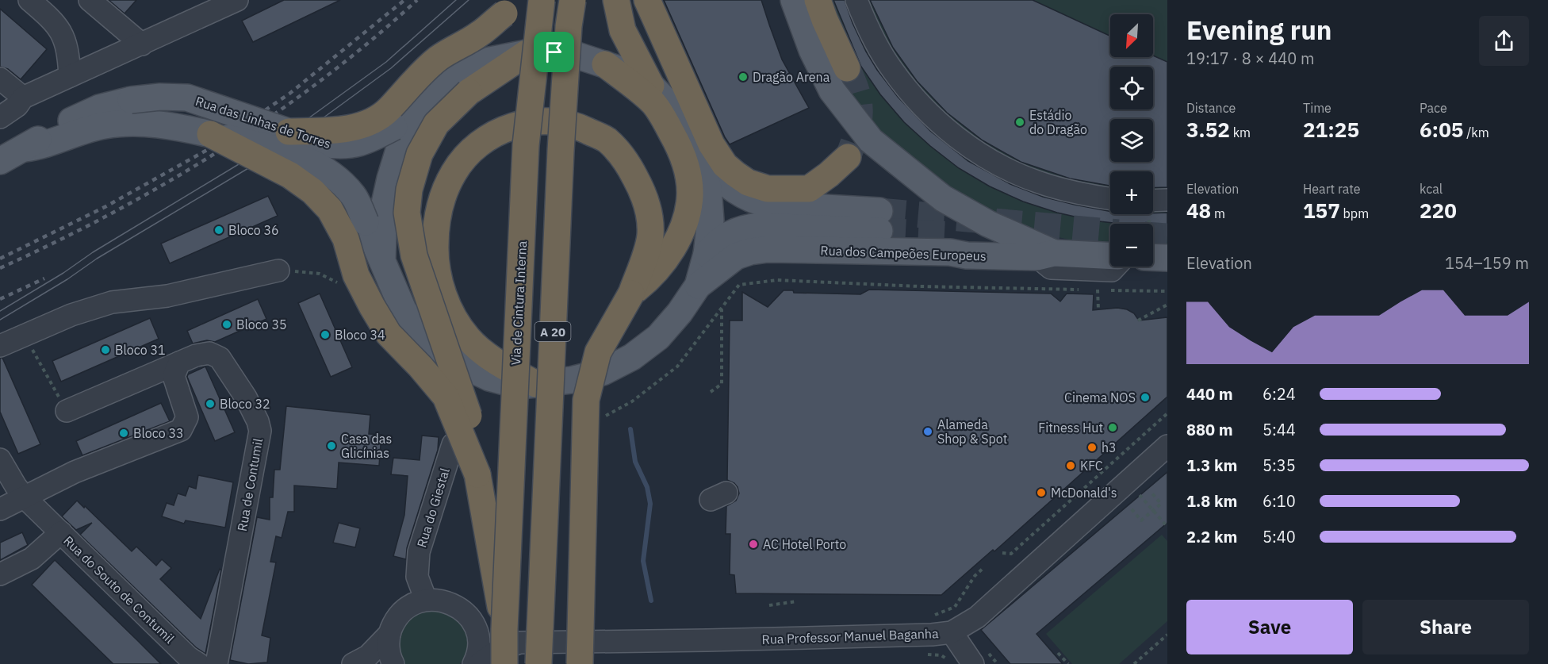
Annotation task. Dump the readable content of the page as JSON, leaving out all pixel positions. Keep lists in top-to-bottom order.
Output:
{
  "streets": {
    "highway": ["Via de Cintura Interna", "A 20"],
    "main road": ["Rua das Linhas de Torres", "Rua dos Campeões Europeus"],
    "street": [
      "Rua de Contumil",
      "Rua do Giestal",
      "Rua do Souto de Contumil",
      "Rua Professor Manuel Baganha"
    ]
  },
  "crossings": [
    ["Rua das Linhas de Torres", "Rua dos Campeões Europeus"],
    ["Via de Cintura Interna", "Rua Professor Manuel Baganha"],
    ["Rua do Giestal", "Rua Professor Manuel Baganha"]
  ],
  "places": [
    "Dragão Arena",
    "Estádio do Dragão",
    "Bloco 36",
    "Bloco 35",
    "Bloco 34",
    "Bloco 31",
    "Cinema NOS",
    "Bloco 32",
    "Fitness Hut",
    "Alameda Shop & Spot",
    "Bloco 33",
    "Casa das Glicínias",
    "h3",
    "KFC",
    "McDonald's",
    "AC Hotel Porto"
  ],
  "north": "bottom left",
  "page": {
    "heading": ["Evening run", "19:17 · 8 × 440 m"],
    "map_buttons": ["+", "−"],
    "stats": [
      ["Distance", "3.52 km"],
      ["Time", "21:25"],
      ["Pace", "6:05 /km"],
      ["Elevation", "48 m"],
      ["Heart rate", "157 bpm"],
      ["kcal", "220"]
    ],
    "chart": ["Elevation", "154–159 m"],
    "list": [
      {
        "name": "440 m",
        "note": "6:24"
      },
      {
        "name": "880 m",
        "note": "5:44"
      },
      {
        "name": "1.3 km",
        "note": "5:35"
      },
      {
        "name": "1.8 km",
        "note": "6:10"
      },
      {
        "name": "2.2 km",
        "note": "5:40"
      }
    ],
    "buttons": ["Save", "Share"]
  }
}
